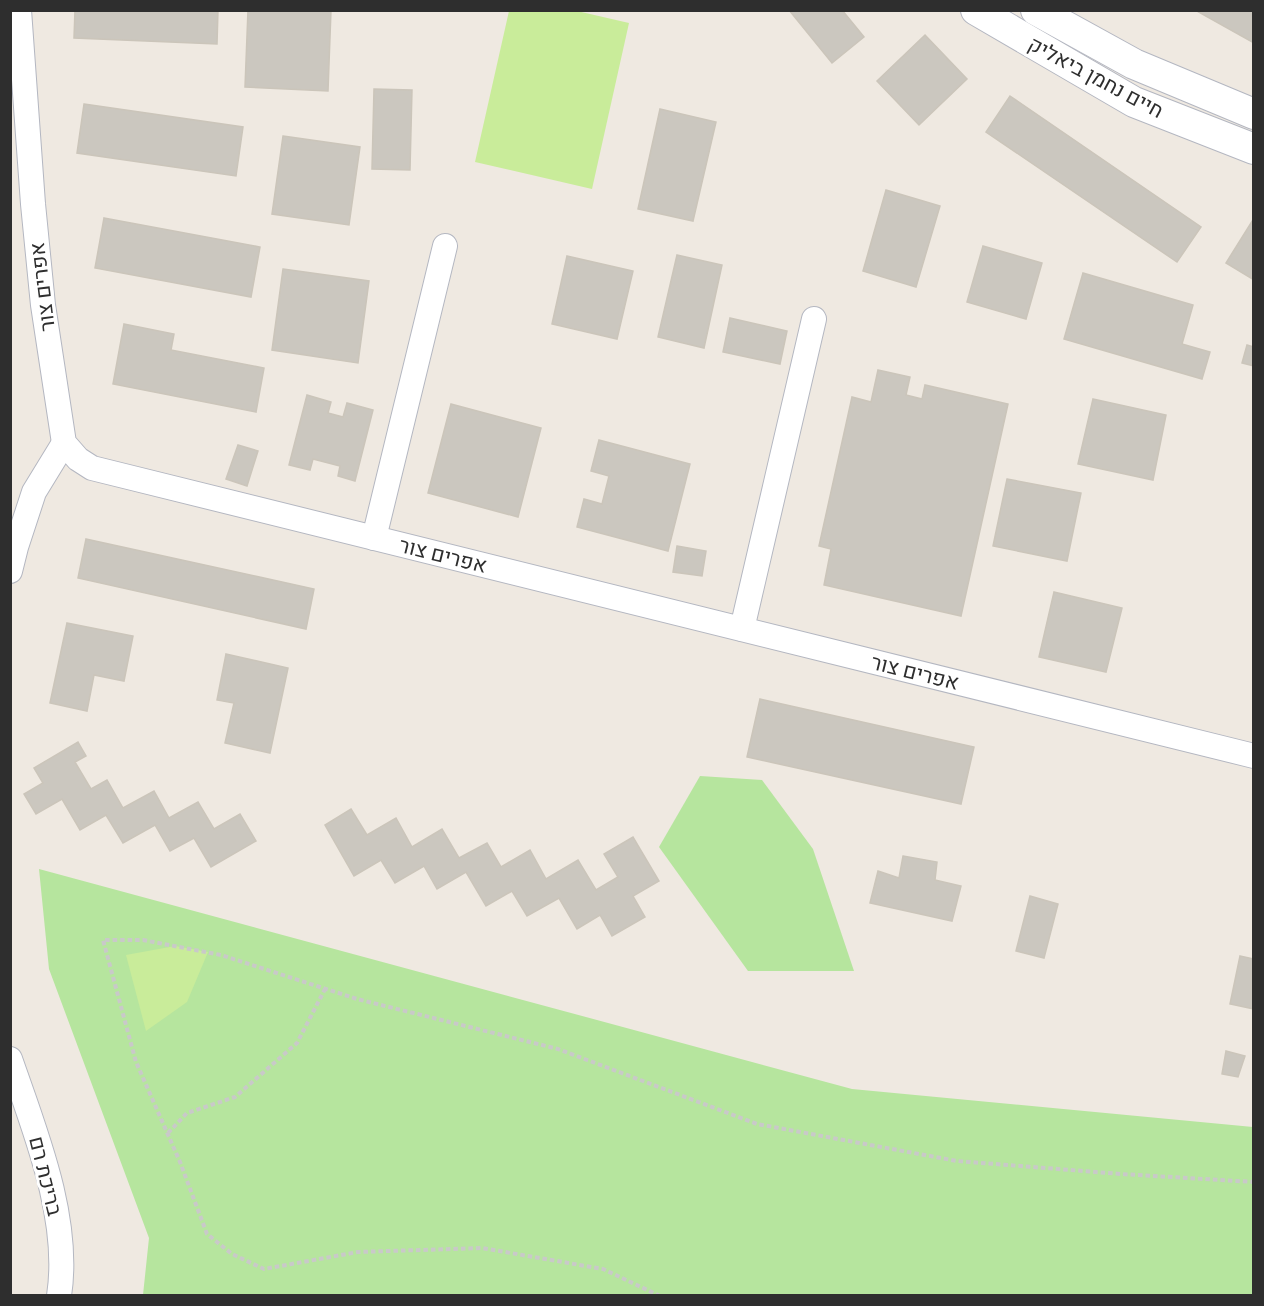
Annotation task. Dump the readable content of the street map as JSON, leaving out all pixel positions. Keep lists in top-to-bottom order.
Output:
{
  "streets": {
    "street": ["חיים נחמן ביאליק", "אפרים צור", "בריכת רם"]
  }
}
